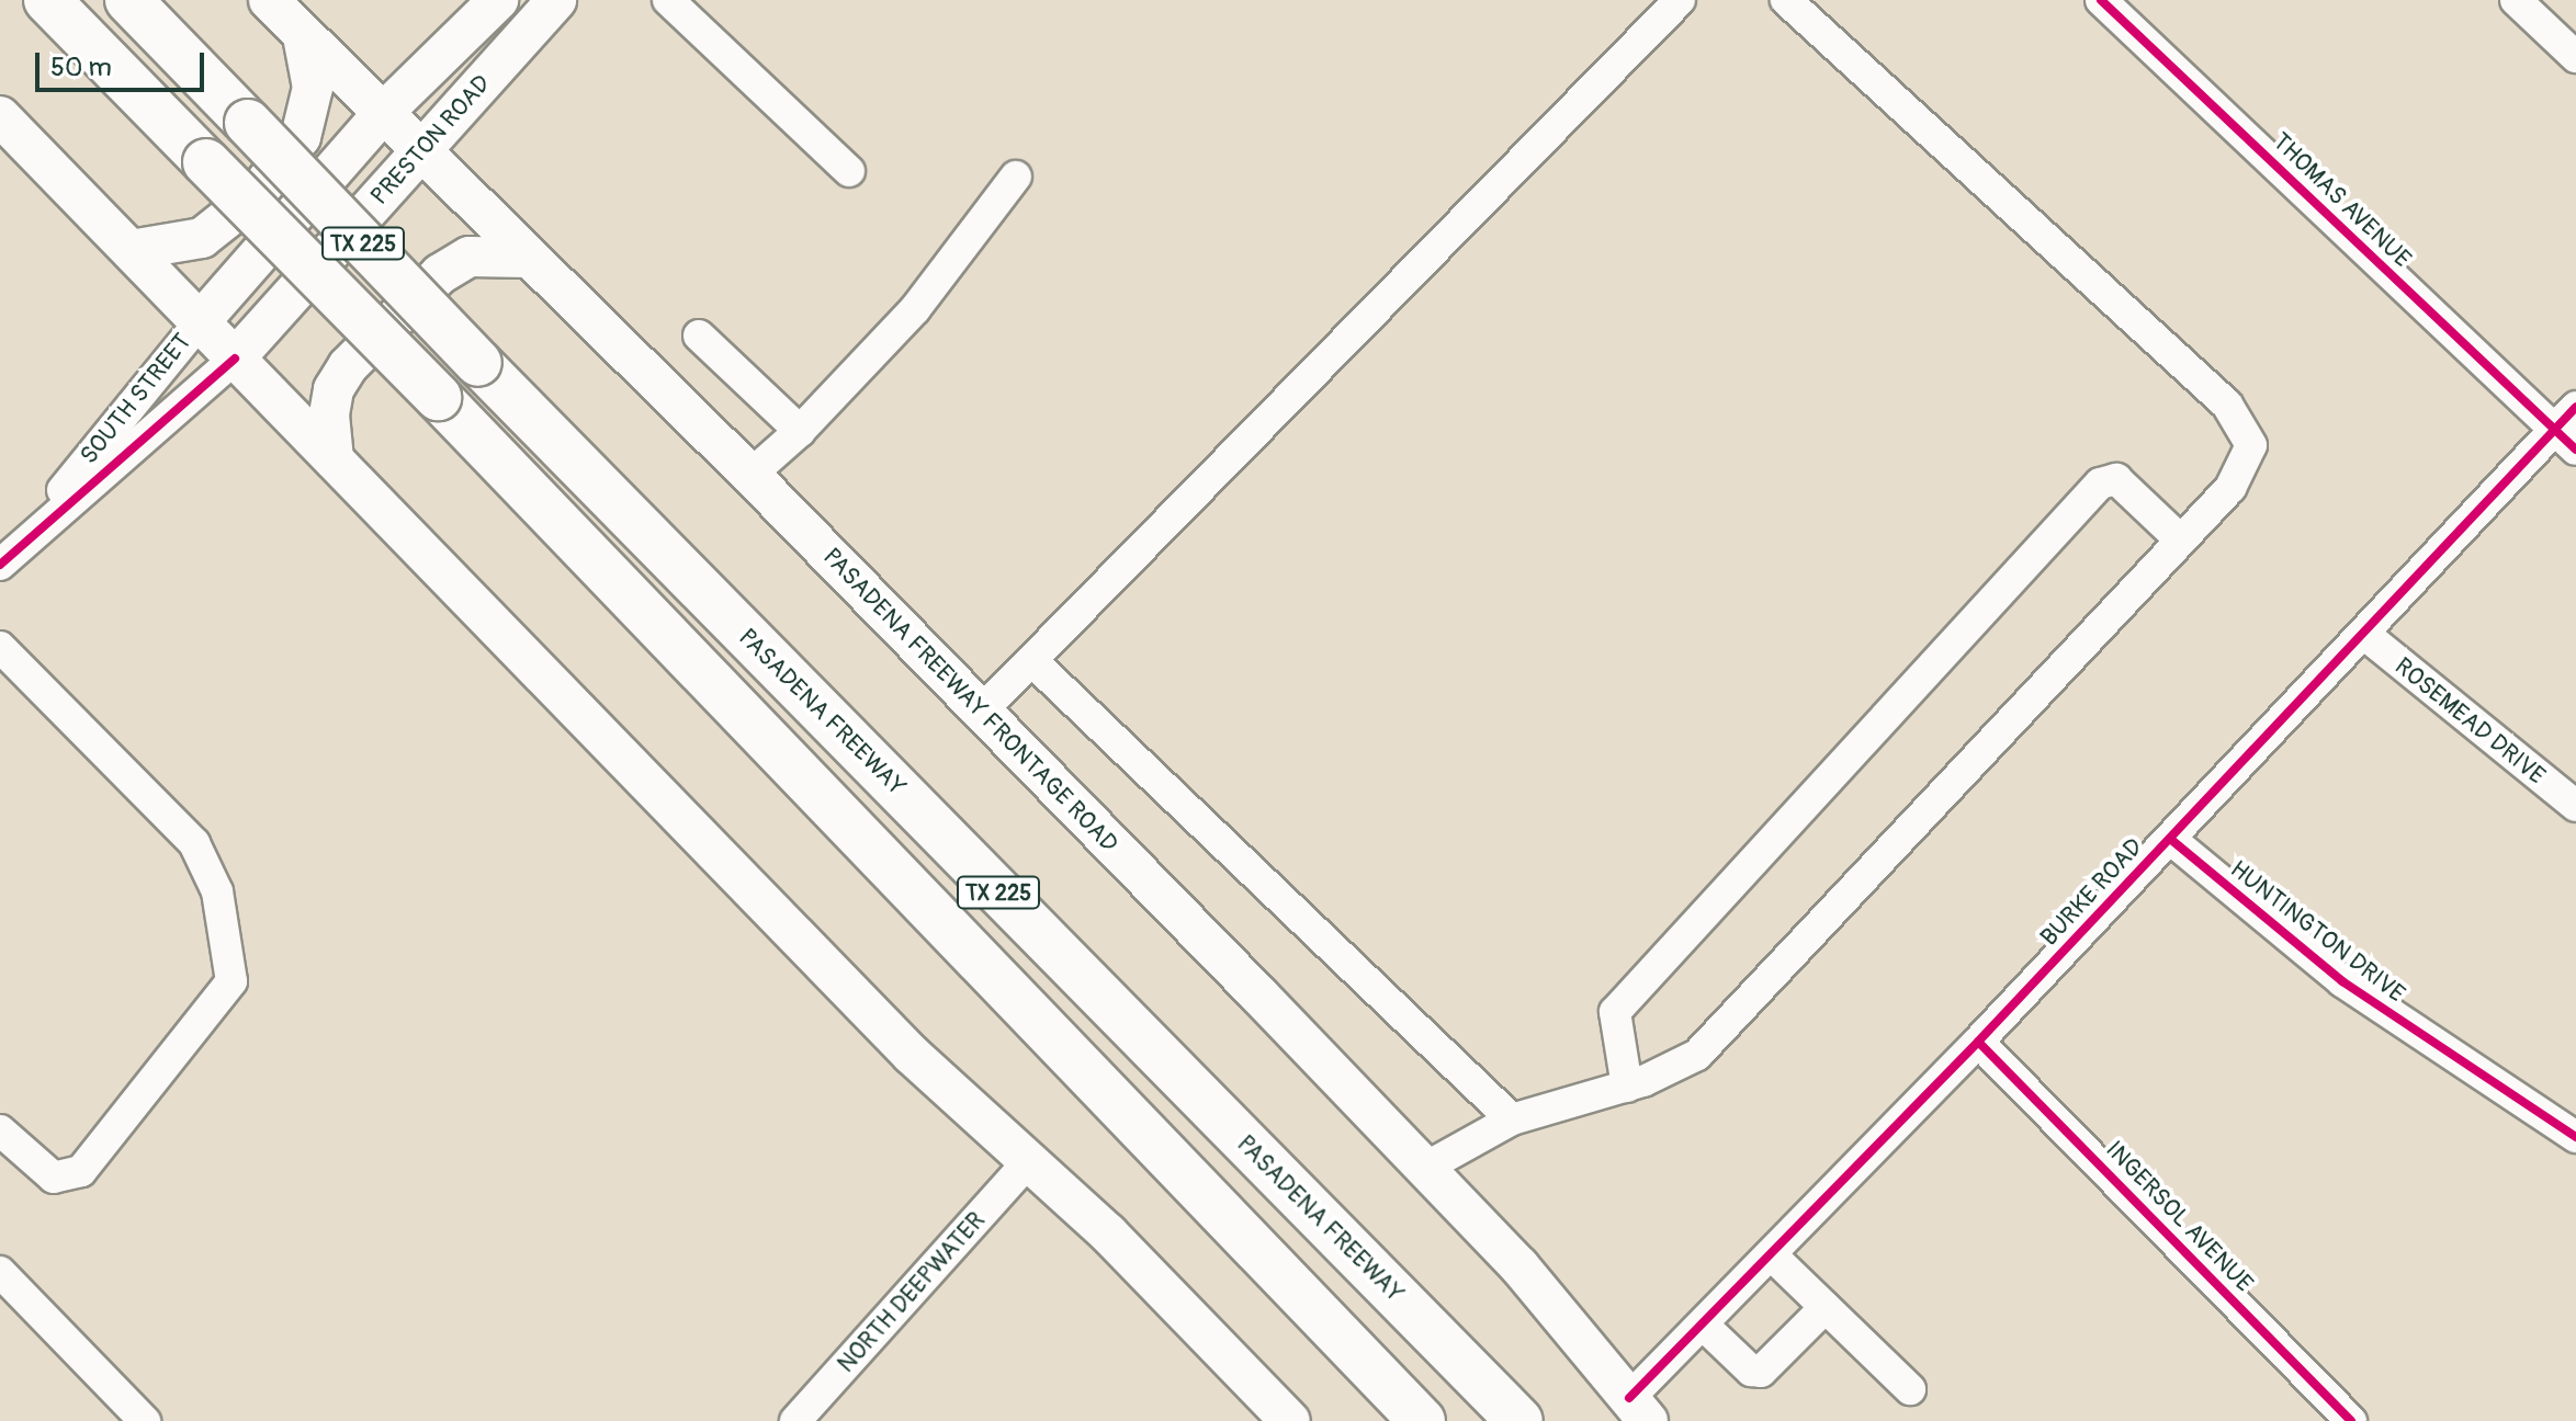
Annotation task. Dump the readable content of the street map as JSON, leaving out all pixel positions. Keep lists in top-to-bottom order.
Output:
{
  "streets": {
    "highway": ["TX 225", "PASADENA FREEWAY"],
    "main road": ["PRESTON ROAD", "PASADENA FREEWAY FRONTAGE ROAD"],
    "street": [
      "THOMAS AVENUE",
      "SOUTH STREET",
      "ROSEMEAD DRIVE",
      "BURKE ROAD",
      "HUNTINGTON DRIVE",
      "INGERSOL AVENUE",
      "NORTH DEEPWATER"
    ]
  },
  "crossings": [
    ["PRESTON ROAD", "SOUTH STREET"],
    ["PRESTON ROAD", "PASADENA FREEWAY FRONTAGE ROAD"],
    ["THOMAS AVENUE", "BURKE ROAD"],
    ["PASADENA FREEWAY FRONTAGE ROAD", "BURKE ROAD"],
    ["ROSEMEAD DRIVE", "BURKE ROAD"],
    ["BURKE ROAD", "HUNTINGTON DRIVE"],
    ["BURKE ROAD", "INGERSOL AVENUE"]
  ],
  "scale_bar": "50 m"
}
